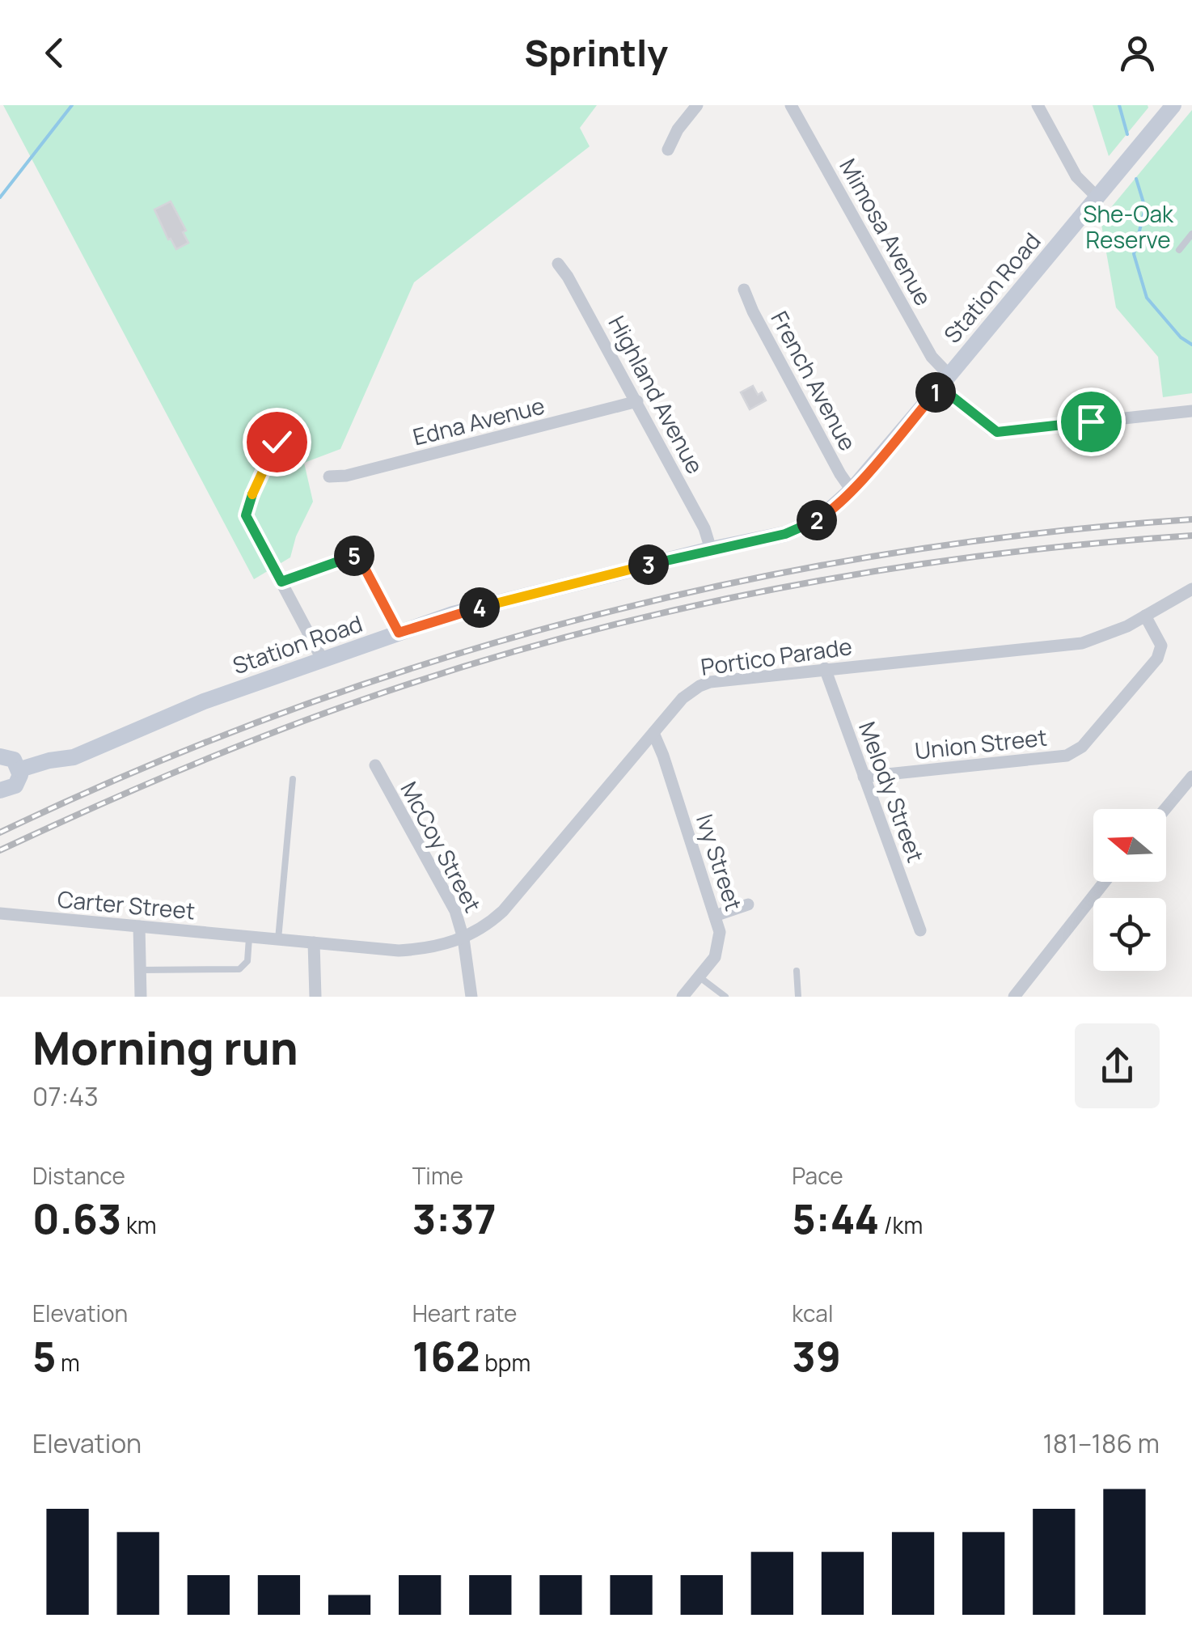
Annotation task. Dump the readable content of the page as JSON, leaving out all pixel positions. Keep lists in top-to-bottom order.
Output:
{
  "streets": {
    "main road": ["Station Road"],
    "street": [
      "Mimosa Avenue",
      "French Avenue",
      "Highland Avenue",
      "Edna Avenue",
      "Portico Parade",
      "Union Street",
      "Melody Street",
      "McCoy Street",
      "Ivy Street",
      "Carter Street"
    ]
  },
  "crossings": [
    ["Mimosa Avenue", "Station Road"],
    ["Station Road", "French Avenue"],
    ["Station Road", "Highland Avenue"],
    ["Highland Avenue", "Edna Avenue"],
    ["Portico Parade", "Union Street"],
    ["Portico Parade", "Melody Street"],
    ["Portico Parade", "McCoy Street"],
    ["Portico Parade", "Ivy Street"],
    ["Portico Parade", "Carter Street"],
    ["Union Street", "Melody Street"],
    ["McCoy Street", "Carter Street"]
  ],
  "parks": ["She-Oak Reserve"],
  "north": "left",
  "page": {
    "header": "Sprintly",
    "pins": [
      "1",
      "2",
      "5",
      "3",
      "4"
    ],
    "heading": ["Morning run", "07:43"],
    "stats": [
      ["Distance", "0.63 km"],
      ["Time", "3:37"],
      ["Pace", "5:44 /km"],
      ["Elevation", "5 m"],
      ["Heart rate", "162 bpm"],
      ["kcal", "39"]
    ],
    "chart": ["Elevation", "181–186 m"]
  }
}
